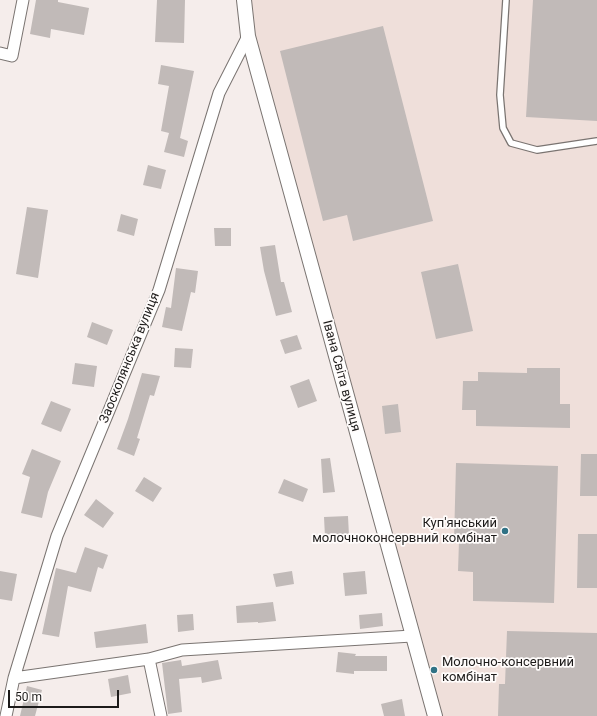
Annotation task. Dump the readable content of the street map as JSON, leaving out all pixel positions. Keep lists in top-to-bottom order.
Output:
{
  "streets": {
    "street": ["Заосколянська вулиця", "Івана Світа вулиця"]
  },
  "crossings": [
    ["Заосколянська вулиця", "Івана Світа вулиця"]
  ],
  "places": ["Куп'янський молочноконсервний комбінат", "Молочно-консервний комбінат"],
  "scale_bar": "50 m"
}
